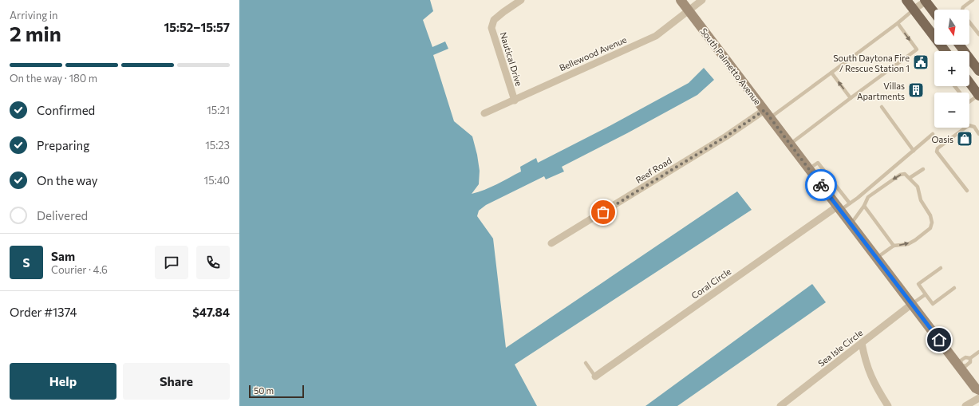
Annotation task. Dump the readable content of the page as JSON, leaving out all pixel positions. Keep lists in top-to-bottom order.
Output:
{
  "streets": {
    "street": [
      "Bellewood Avenue",
      "Nautical Drive",
      "South Palmetto Avenue",
      "Reef Road",
      "Coral Circle",
      "Sea Isle Circle"
    ]
  },
  "crossings": [
    ["Bellewood Avenue", "Nautical Drive"],
    ["Bellewood Avenue", "South Palmetto Avenue"],
    ["South Palmetto Avenue", "Reef Road"],
    ["South Palmetto Avenue", "Coral Circle"],
    ["South Palmetto Avenue", "Sea Isle Circle"]
  ],
  "places": {
    "public building": ["South Daytona Fire / Rescue Station 1"],
    "building": ["Villas Apartments"],
    "shop": ["Oasis"]
  },
  "scale_bar": "50 m",
  "north": "bottom",
  "page": {
    "heading": ["2 min", "Arriving in", "15:52–15:57"],
    "panel": [
      "Sam",
      "Courier · 4.6",
      "Order #1374",
      "$47.84"
    ],
    "map_buttons": ["+", "−"],
    "bar": "On the way · 180 m",
    "list": [
      ["Confirmed", "15:21"],
      ["Preparing", "15:23"],
      ["On the way", "15:40"],
      "Delivered"
    ],
    "round": "S",
    "buttons": ["Help", "Share"],
    "scale": "50 m"
  }
}
